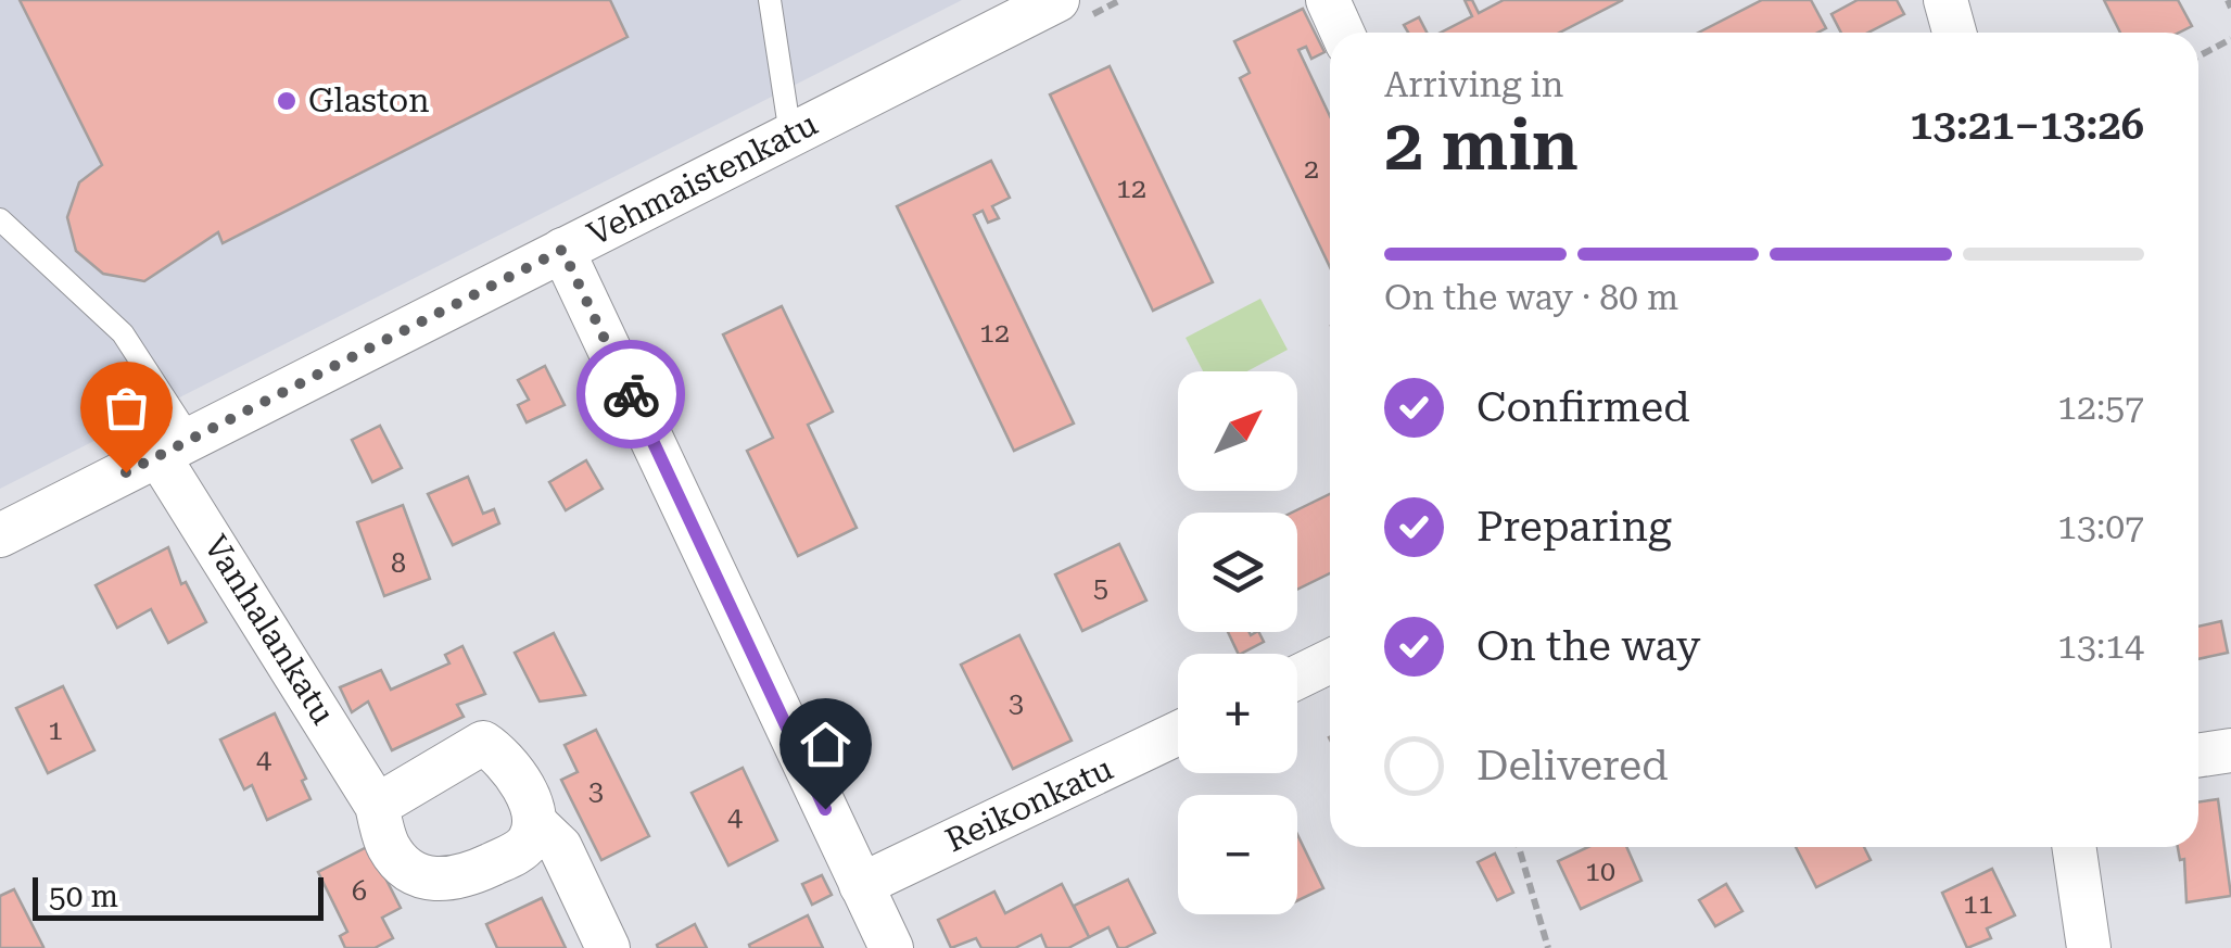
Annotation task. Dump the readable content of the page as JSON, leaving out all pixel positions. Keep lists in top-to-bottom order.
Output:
{
  "streets": {
    "street": ["Vehmaistenkatu", "Vanhalankatu", "Reikonkatu"]
  },
  "crossings": [
    ["Vehmaistenkatu", "Vanhalankatu"]
  ],
  "places": ["Glaston"],
  "house_numbers": [
    "2",
    "12",
    "12",
    "8",
    "5",
    "3",
    "1",
    "4",
    "3",
    "4",
    "10",
    "6",
    "11"
  ],
  "scale_bar": "50 m",
  "north": "top right",
  "page": {
    "heading": ["2 min", "Arriving in", "13:21–13:26"],
    "bar": "On the way · 80 m",
    "list": [
      ["Confirmed", "12:57"],
      ["Preparing", "13:07"],
      ["On the way", "13:14"],
      "Delivered"
    ],
    "map_buttons": ["+", "−"],
    "scale": "50 m"
  }
}
